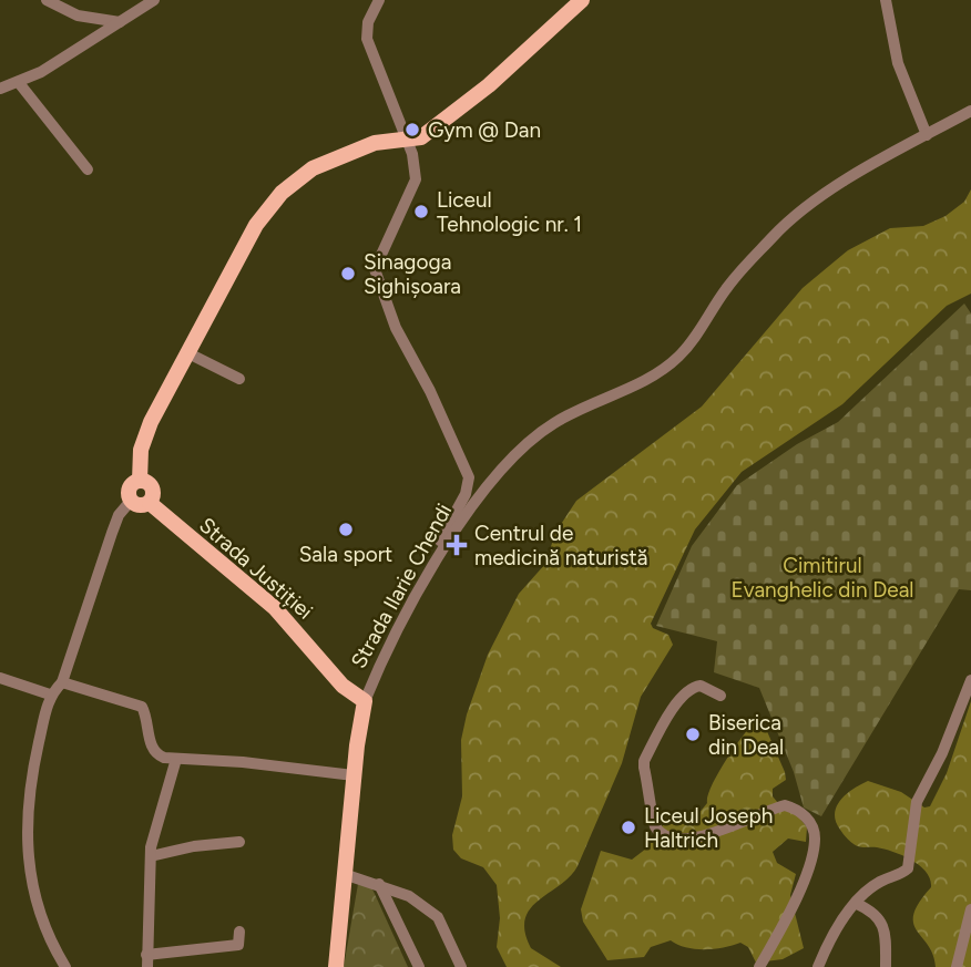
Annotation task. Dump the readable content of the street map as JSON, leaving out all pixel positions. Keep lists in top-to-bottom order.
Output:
{
  "streets": {
    "main road": ["Strada Justiției", "Strada Ilarie Chendi"]
  },
  "crossings": [
    ["Strada Justiției", "Strada Ilarie Chendi"]
  ],
  "parks": ["Cimitirul Evanghelic din Deal"],
  "places": {
    "other": [
      "Gym @ Dan",
      "Liceul Tehnologic nr. 1",
      "Sinagoga Sighișoara",
      "Sala sport",
      "Biserica din Deal",
      "Liceul Joseph Haltrich"
    ],
    "health": ["Centrul de medicină naturistă"]
  }
}
